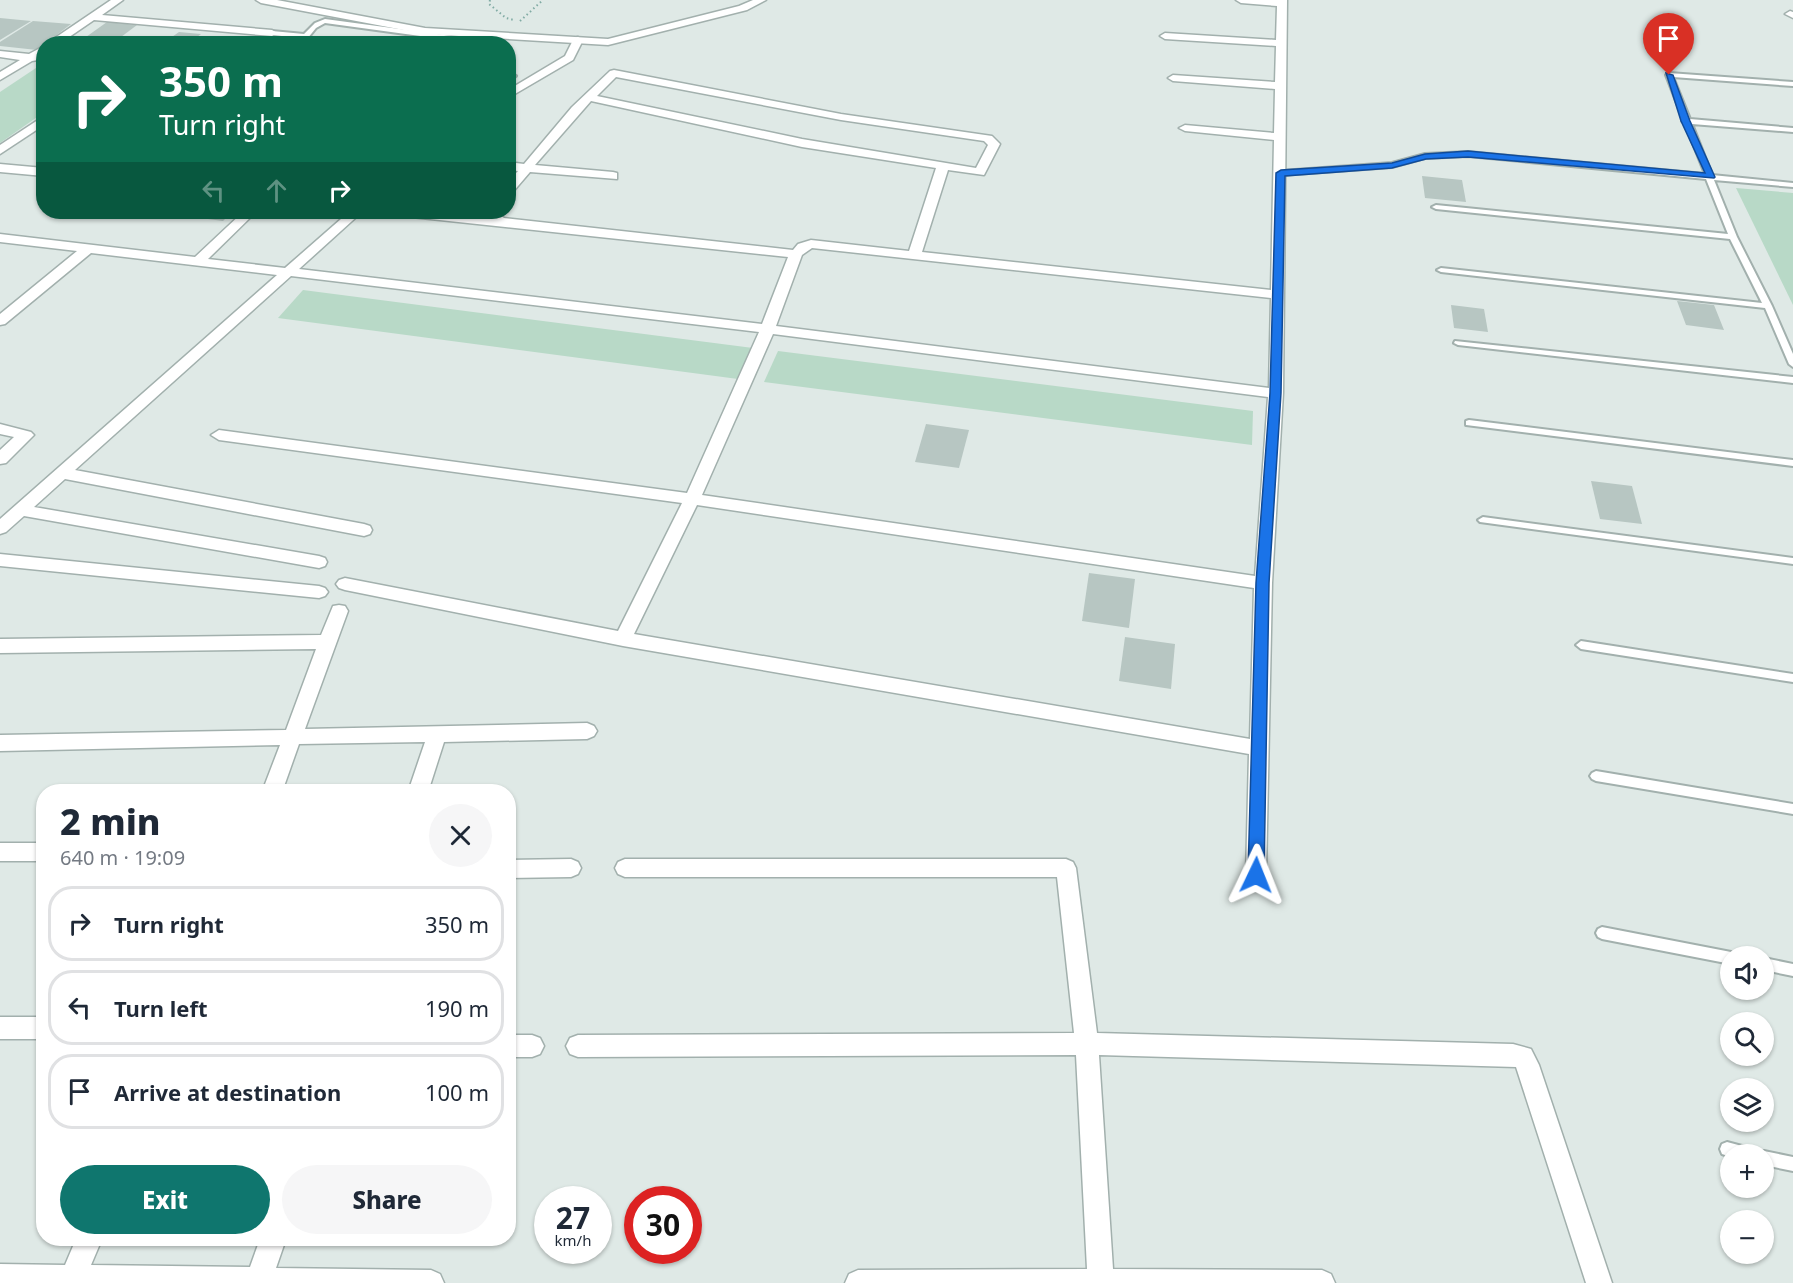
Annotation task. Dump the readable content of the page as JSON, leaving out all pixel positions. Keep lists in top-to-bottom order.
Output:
{
  "page": {
    "turn": ["350 m", "Turn right"],
    "heading": ["2 min", "640 m · 19:09"],
    "list": [
      {
        "name": "Turn right",
        "value": "350 m"
      },
      {
        "name": "Turn left",
        "value": "190 m"
      },
      {
        "name": "Arrive at destination",
        "value": "100 m"
      }
    ],
    "map_buttons": ["+", "−"],
    "buttons": ["Exit", "Share"],
    "speed": "27 km/h",
    "limit": "30"
  }
}
